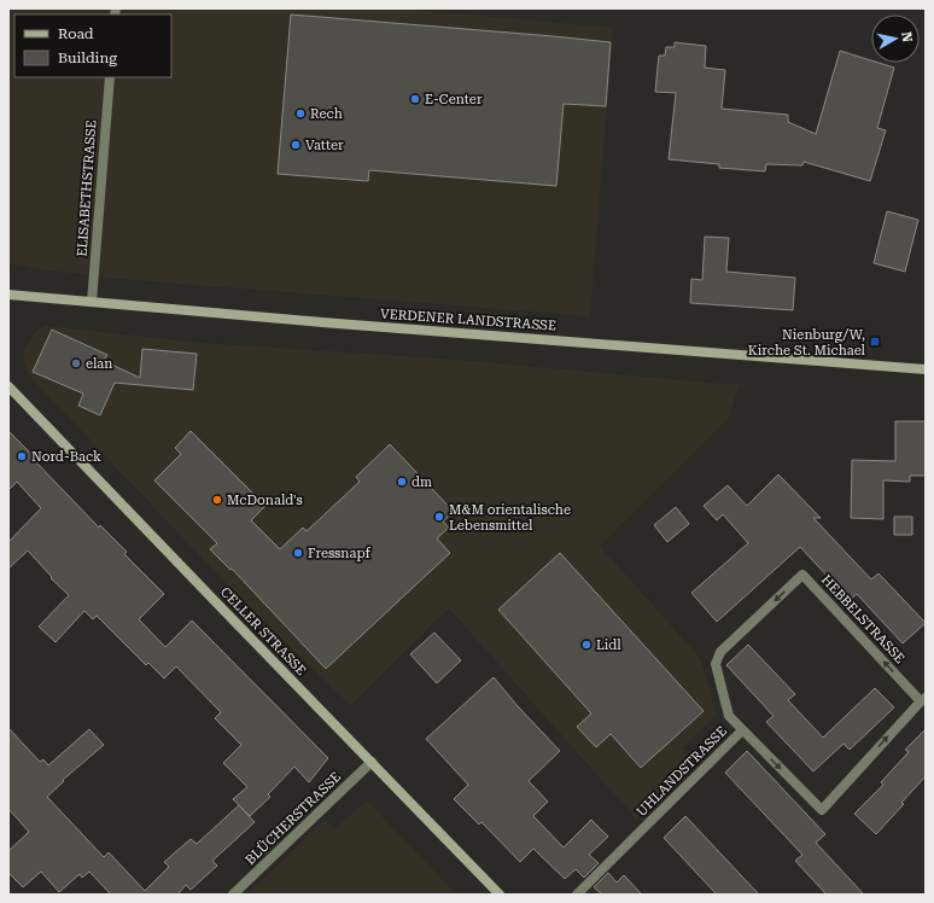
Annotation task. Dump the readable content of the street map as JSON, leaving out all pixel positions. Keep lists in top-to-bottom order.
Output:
{
  "streets": {
    "main road": ["VERDENER LANDSTRASSE", "CELLER STRASSE"],
    "street": [
      "ELISABETHSTRASSE",
      "HEBBELSTRASSE",
      "UHLANDSTRASSE",
      "BLÜCHERSTRASSE"
    ]
  },
  "crossings": [
    ["ELISABETHSTRASSE", "VERDENER LANDSTRASSE"],
    ["HEBBELSTRASSE", "UHLANDSTRASSE"],
    ["CELLER STRASSE", "BLÜCHERSTRASSE"]
  ],
  "places": {
    "other": [
      "E-Center",
      "Rech",
      "Vatter",
      "elan",
      "Nord-Back",
      "dm",
      "McDonald's",
      "M&M orientalische Lebensmittel",
      "Fressnapf",
      "Lidl"
    ],
    "transit": ["Nienburg/W, Kirche St. Michael"]
  },
  "legend": ["Road", "Building"],
  "north": "right"
}
